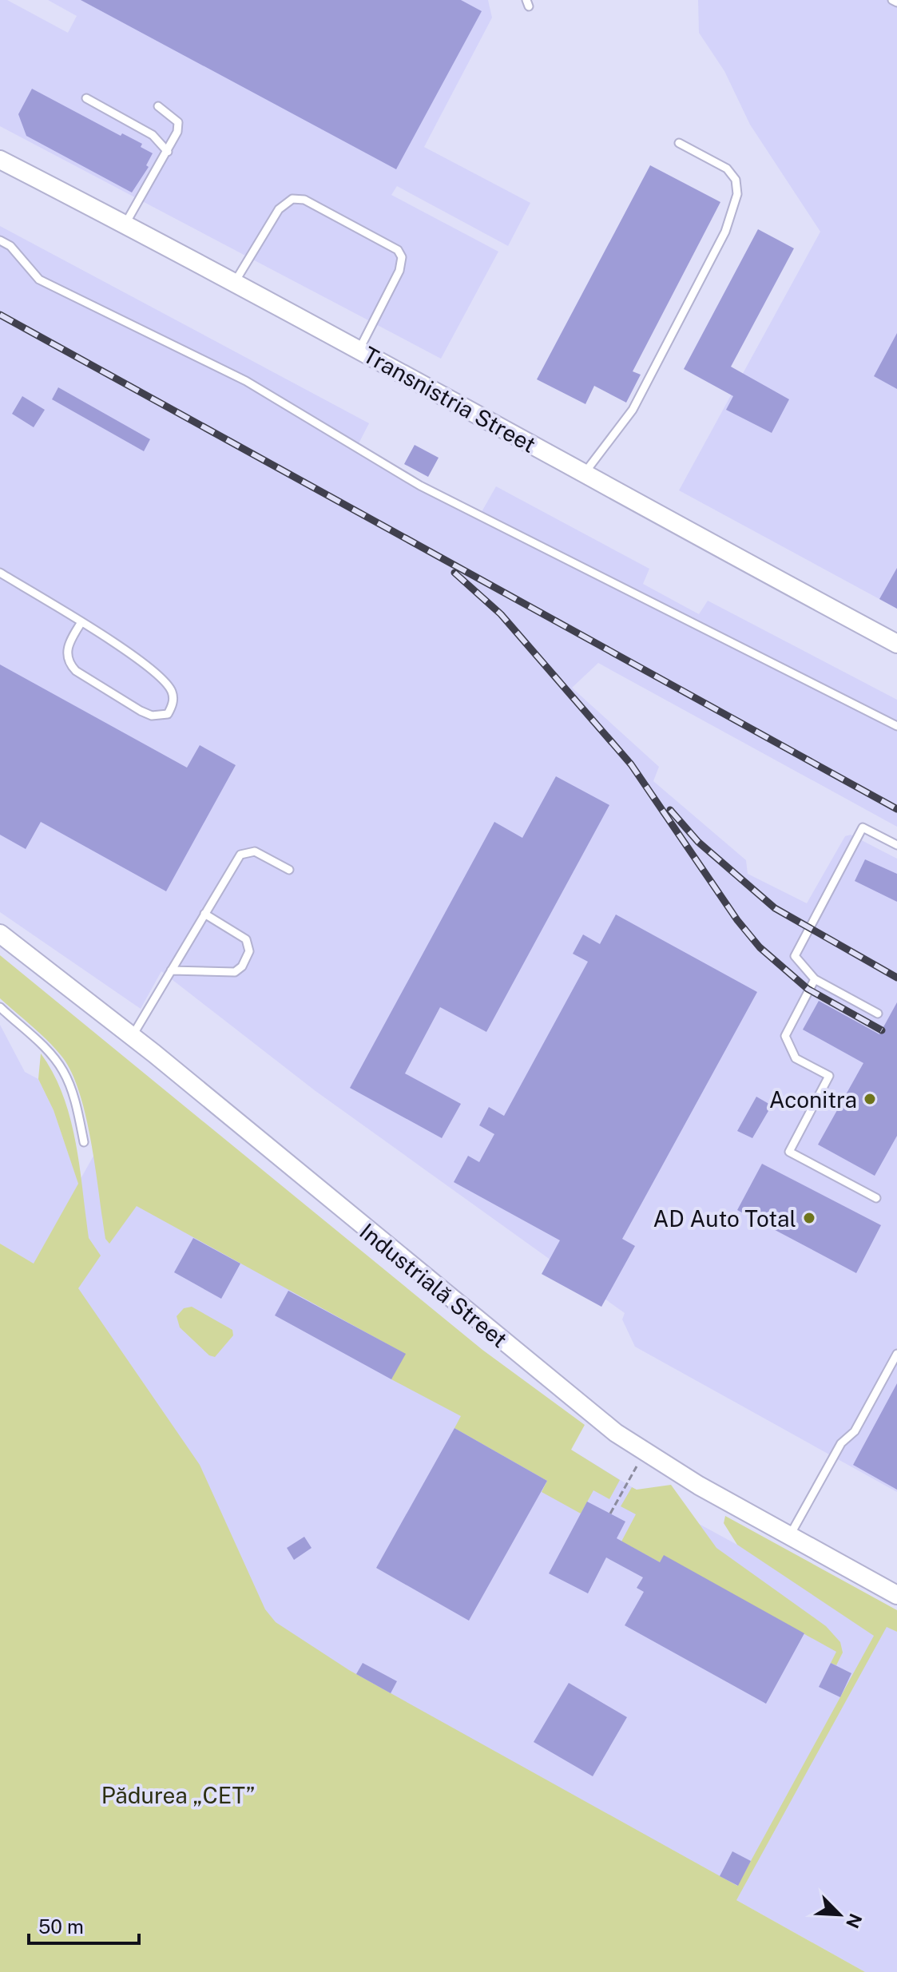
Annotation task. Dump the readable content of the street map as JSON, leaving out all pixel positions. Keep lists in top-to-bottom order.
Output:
{
  "streets": {
    "street": ["Transnistria Street", "Industrială Street"]
  },
  "parks": ["Pădurea „CET”"],
  "places": ["Aconitra", "AD Auto Total"],
  "scale_bar": "50 m",
  "north": "bottom right"
}
